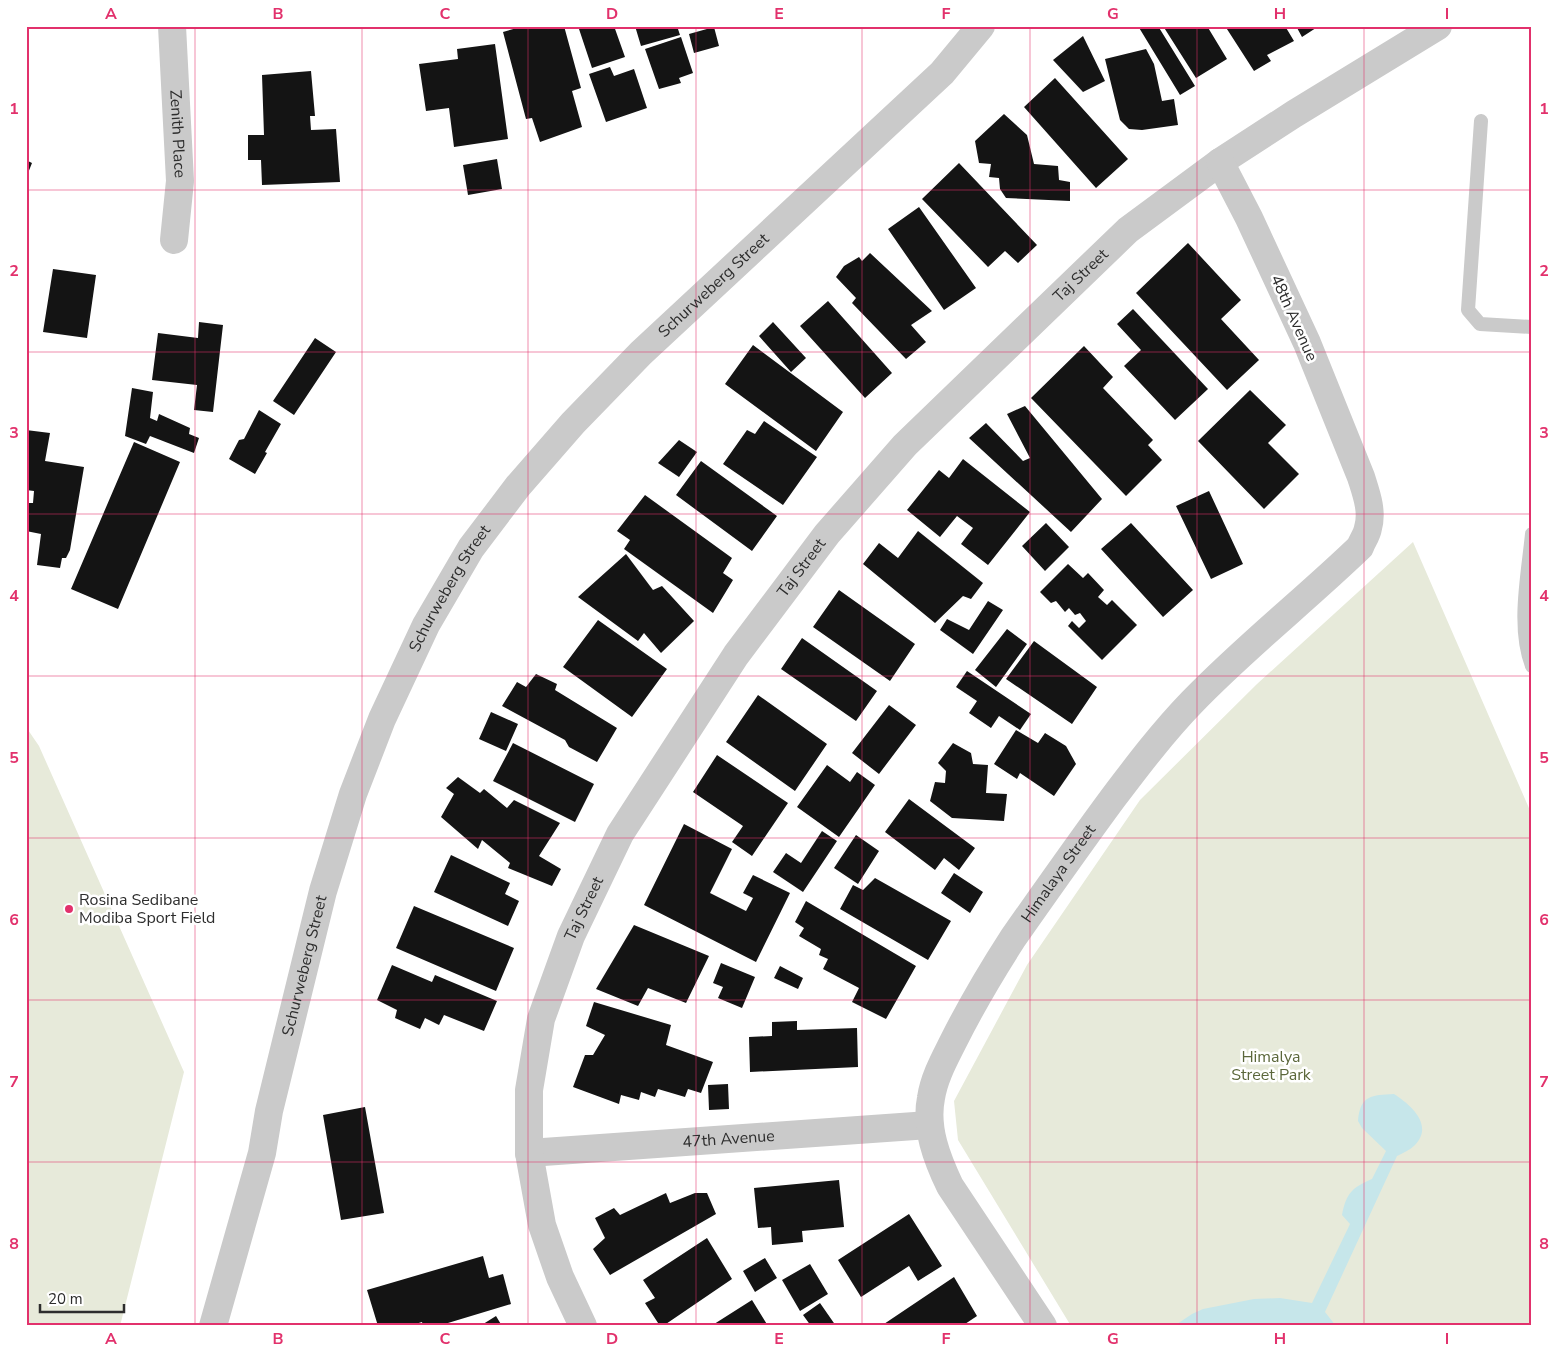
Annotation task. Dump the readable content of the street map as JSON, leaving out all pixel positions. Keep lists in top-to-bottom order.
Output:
{
  "streets": {
    "street": [
      "Zenith Place",
      "Taj Street",
      "Schurweberg Street",
      "48th Avenue",
      "Himalaya Street",
      "47th Avenue"
    ]
  },
  "crossings": [
    ["Taj Street", "48th Avenue"],
    ["Taj Street", "47th Avenue"],
    ["48th Avenue", "Himalaya Street"],
    ["Himalaya Street", "47th Avenue"]
  ],
  "parks": ["Himalya Street Park"],
  "places": ["Rosina Sedibane Modiba Sport Field"],
  "scale_bar": "20 m",
  "grid": {
    "columns": [
      "A",
      "B",
      "C",
      "D",
      "E",
      "F",
      "G",
      "H",
      "I"
    ],
    "rows": [
      "1",
      "2",
      "3",
      "4",
      "5",
      "6",
      "7",
      "8"
    ]
  }
}
